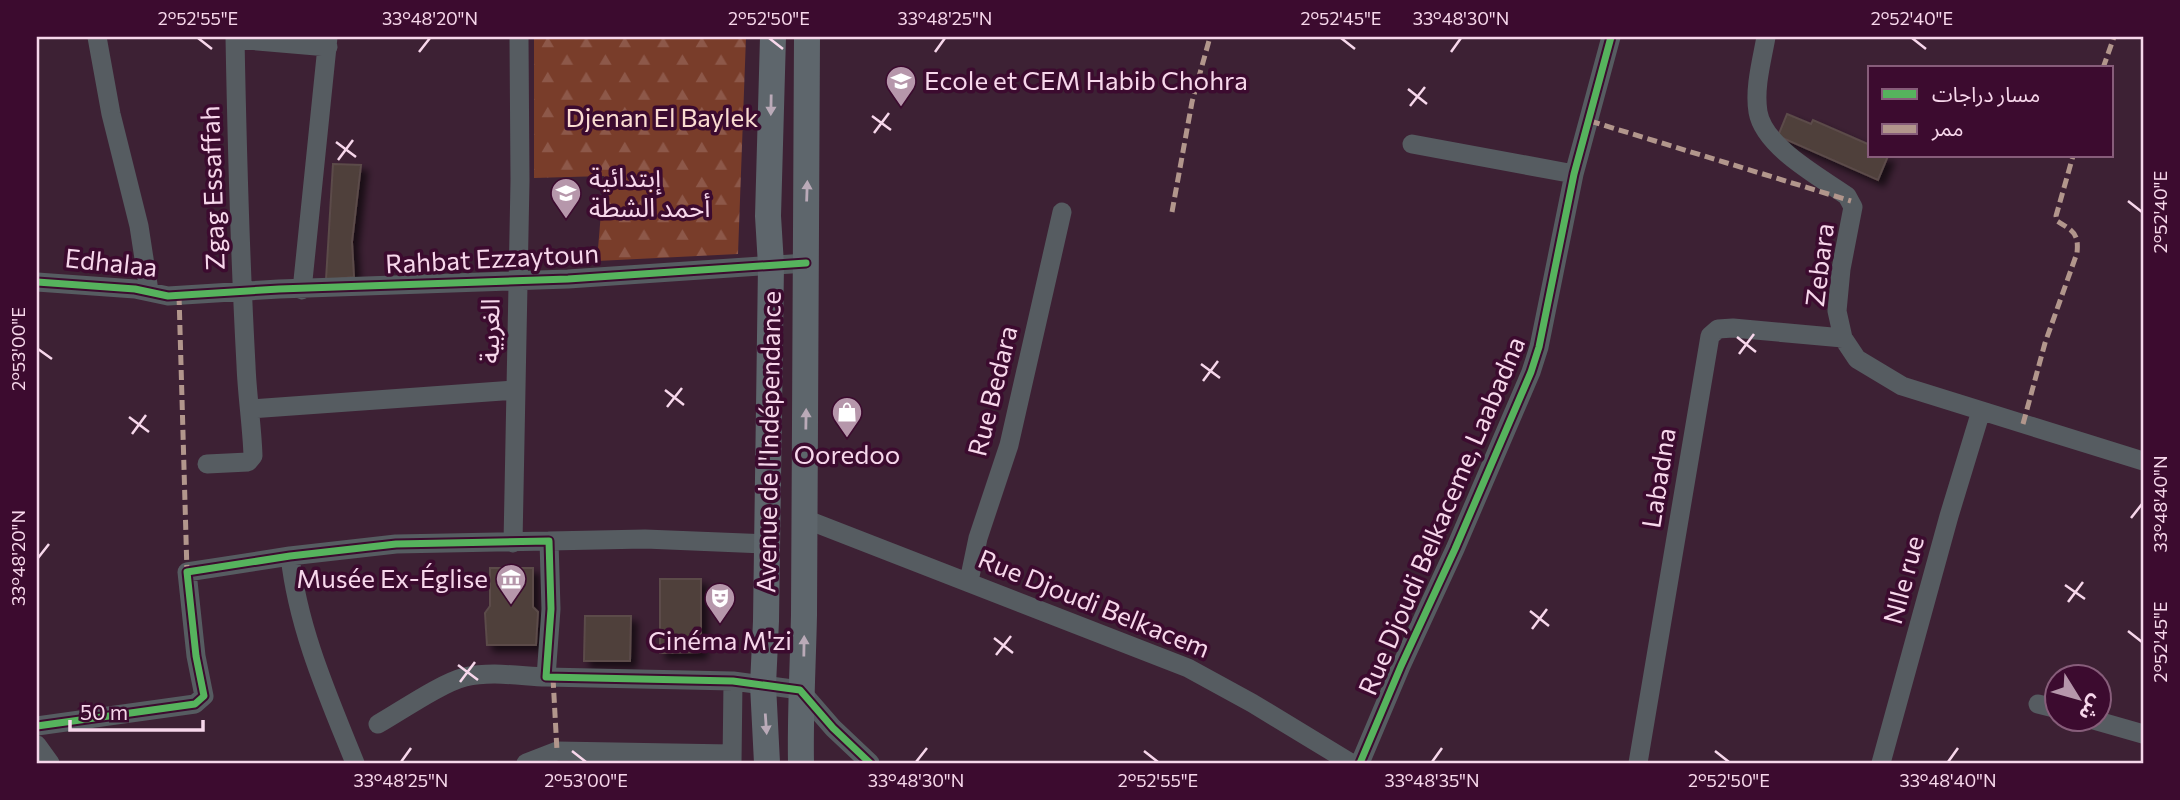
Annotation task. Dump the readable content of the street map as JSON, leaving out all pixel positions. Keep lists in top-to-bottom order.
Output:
{
  "streets": {
    "main road": ["Avenue de l'Indépendance"],
    "street": [
      "Zgag Essaffah",
      "Rahbat Ezzaytoun",
      "Edhalaa",
      "Zebara",
      "الغربية",
      "Rue Bedara",
      "Labadna",
      "Rue Djoudi Belkaceme, Laabadna",
      "Nlle rue",
      "Rue Djoudi Belkacem"
    ]
  },
  "crossings": [
    ["Zgag Essaffah", "Rahbat Ezzaytoun"],
    ["Rahbat Ezzaytoun", "Edhalaa"],
    ["Rahbat Ezzaytoun", "الغربية"],
    ["Rahbat Ezzaytoun", "Avenue de l'Indépendance"],
    ["Zebara", "Labadna"],
    ["Zebara", "Nlle rue"],
    ["Rue Bedara", "Rue Djoudi Belkacem"],
    ["Avenue de l'Indépendance", "Rue Djoudi Belkacem"]
  ],
  "parks": ["Djenan El Baylek"],
  "places": {
    "school or university": ["Ecole et CEM Habib Chohra", "إبتدائية أحمد الشطة"],
    "shop": ["Ooredoo"],
    "museum": ["Musée Ex-Église"],
    "theatre": ["Cinéma M'zi"]
  },
  "legend": ["مسار دراجات", "ممر"],
  "scale_bar": "50 m",
  "north": "bottom right",
  "coordinates": [
    "2°52'55\"E",
    "33°48'20\"N",
    "2°52'50\"E",
    "33°48'25\"N",
    "2°52'45\"E",
    "33°48'30\"N",
    "2°52'40\"E",
    "2°53'00\"E",
    "33°48'40\"N",
    "33°48'35\"N"
  ]
}
